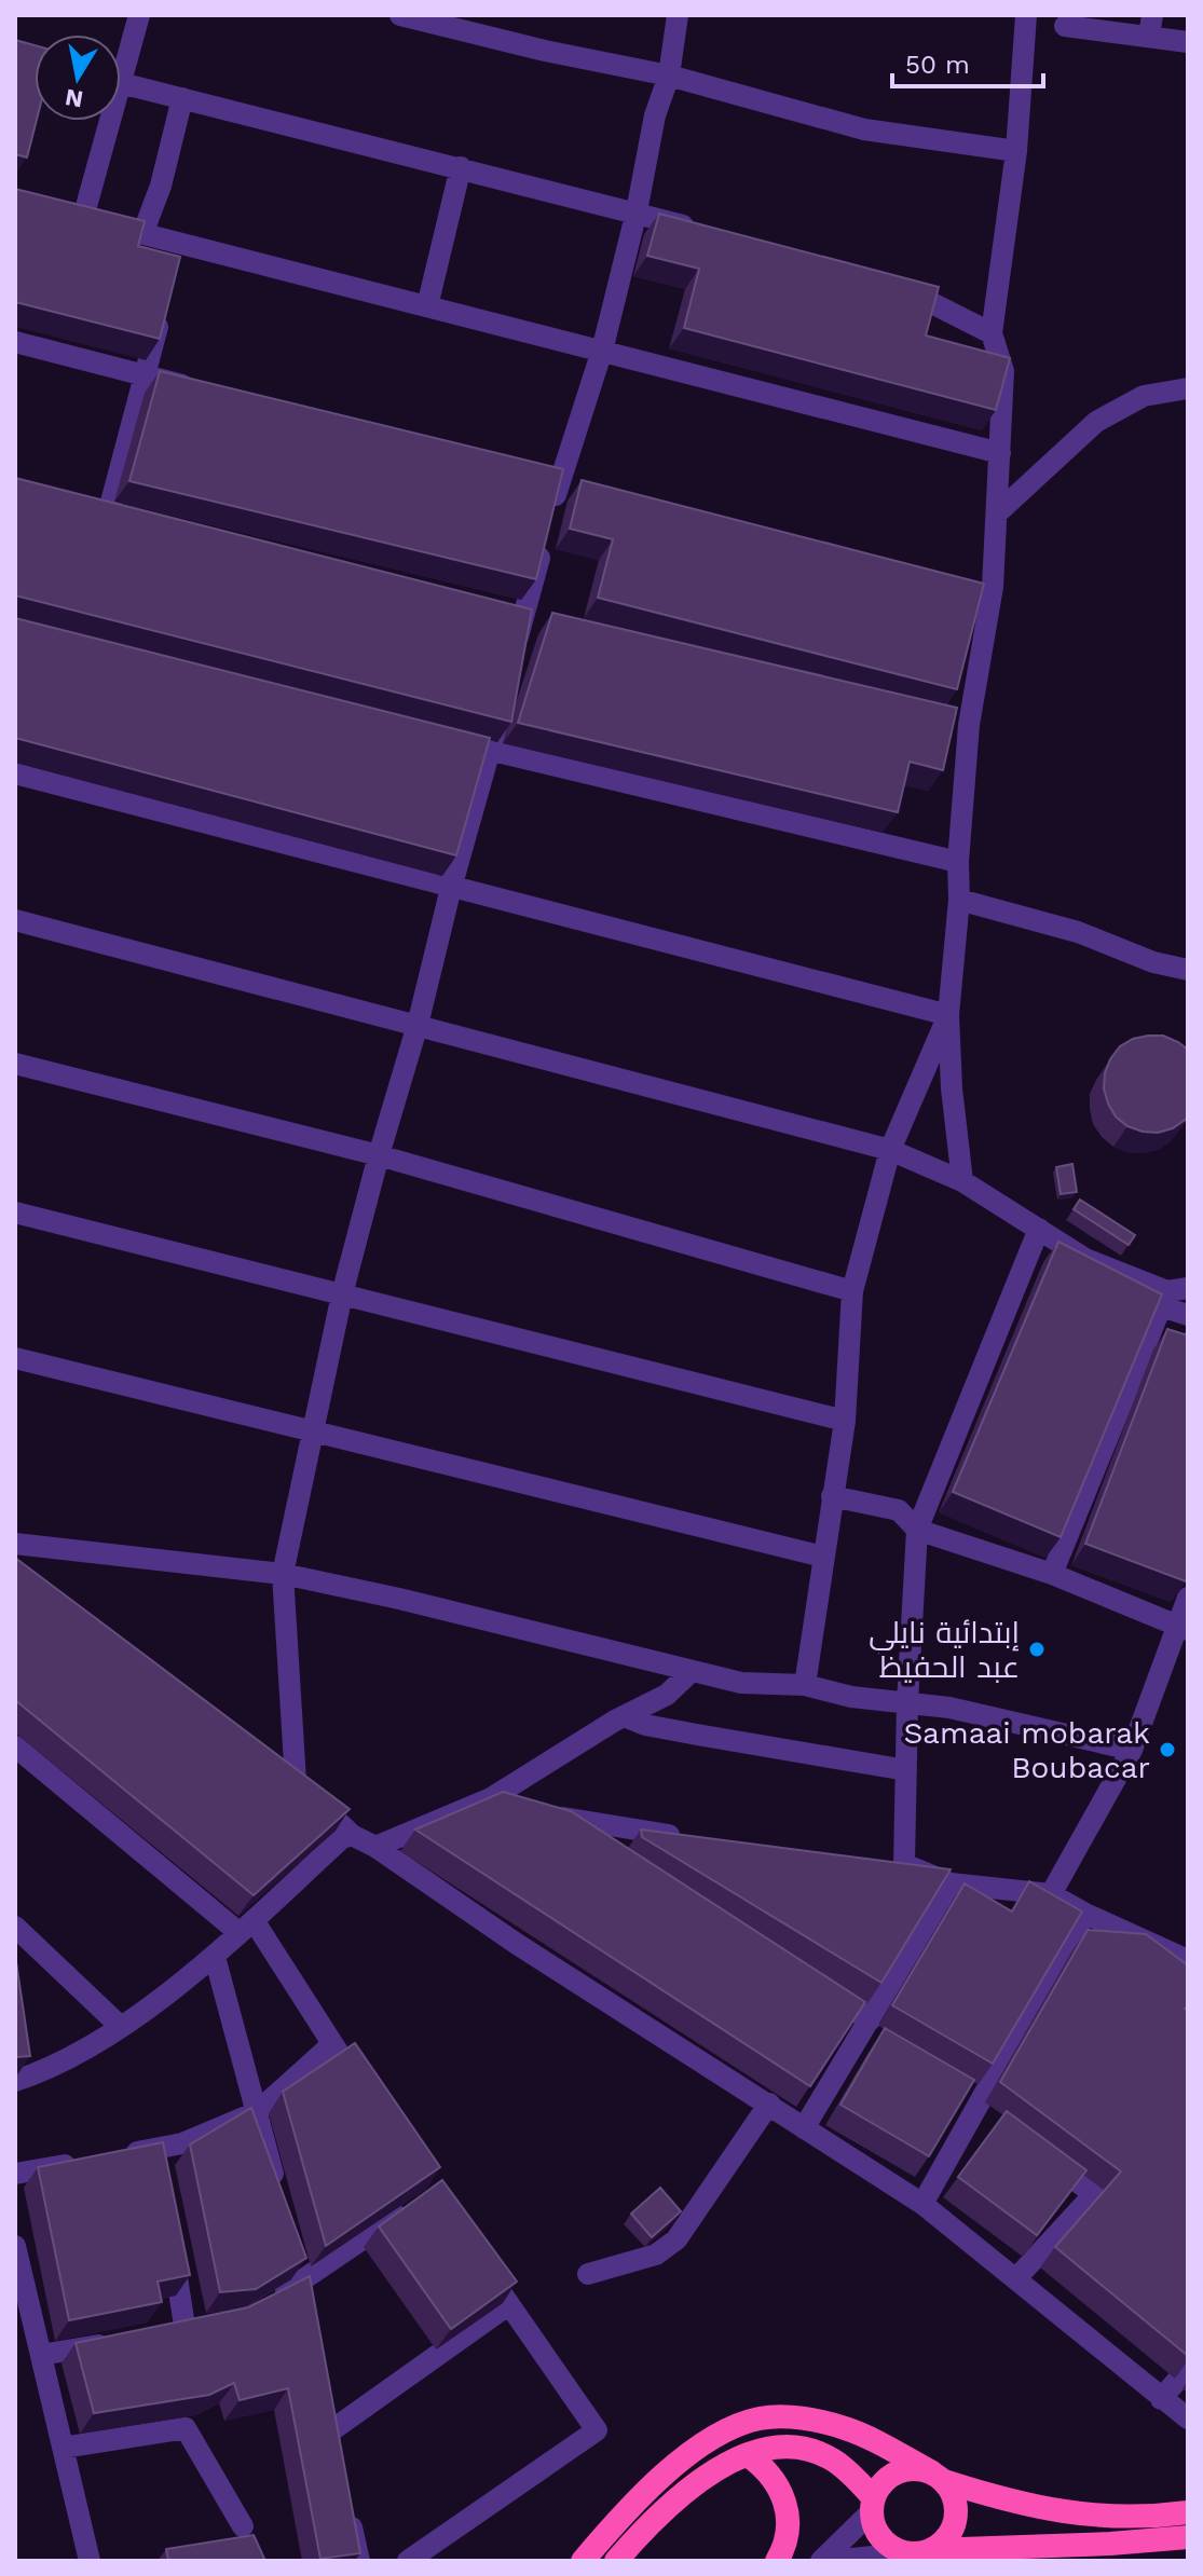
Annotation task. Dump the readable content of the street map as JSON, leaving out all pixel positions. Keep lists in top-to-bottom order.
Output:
{
  "places": ["إبتدائية نايلي عبد الحفيظ", "Samaai mobarak Boubacar"],
  "scale_bar": "50 m",
  "north": "bottom"
}
